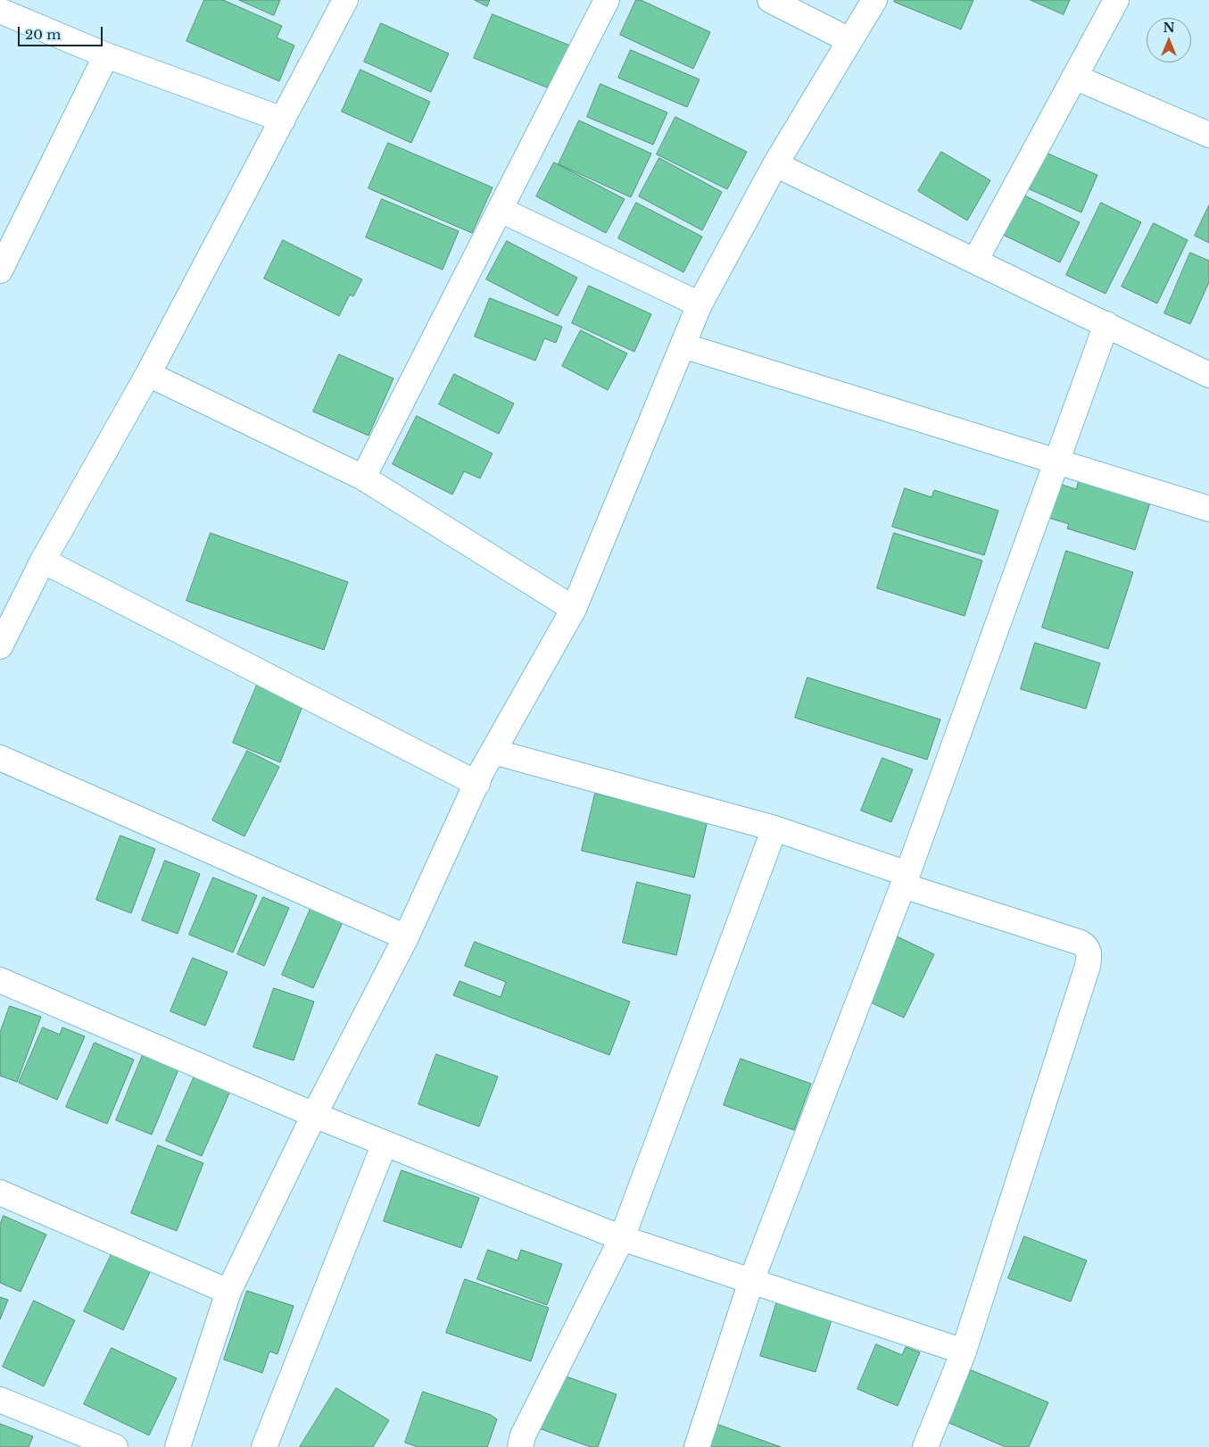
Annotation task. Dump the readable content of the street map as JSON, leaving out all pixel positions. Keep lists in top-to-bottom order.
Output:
{
  "scale_bar": "20 m",
  "north": "top"
}
